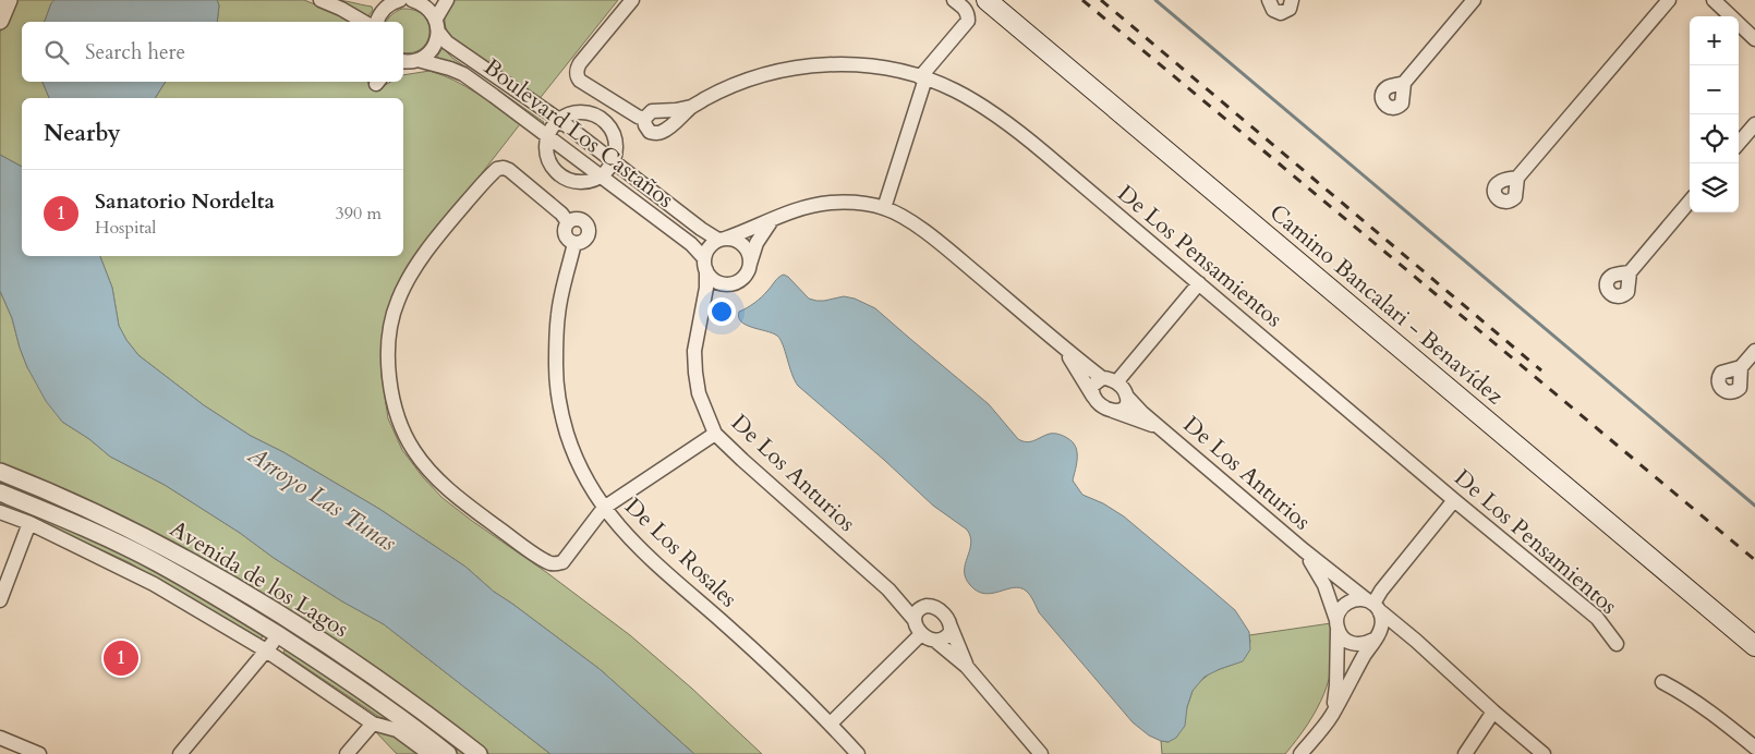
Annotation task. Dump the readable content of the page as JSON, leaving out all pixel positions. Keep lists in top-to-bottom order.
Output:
{
  "streets": {
    "main road": ["Camino Bancalari - Benavídez"],
    "street": [
      "Boulevard Los Castaños",
      "De Los Pensamientos",
      "De Los Anturios",
      "De Los Rosales",
      "Avenida de los Lagos"
    ]
  },
  "crossings": [
    ["Boulevard Los Castaños", "De Los Anturios"]
  ],
  "water": ["Arroyo Las Tunas"],
  "page": {
    "map_buttons": ["+", "−"],
    "search": "Search here",
    "heading": "Nearby",
    "list": [
      {
        "mark": "1",
        "name": "Sanatorio Nordelta",
        "note": "Hospital",
        "value": "390 m"
      }
    ],
    "pins": "1"
  }
}
